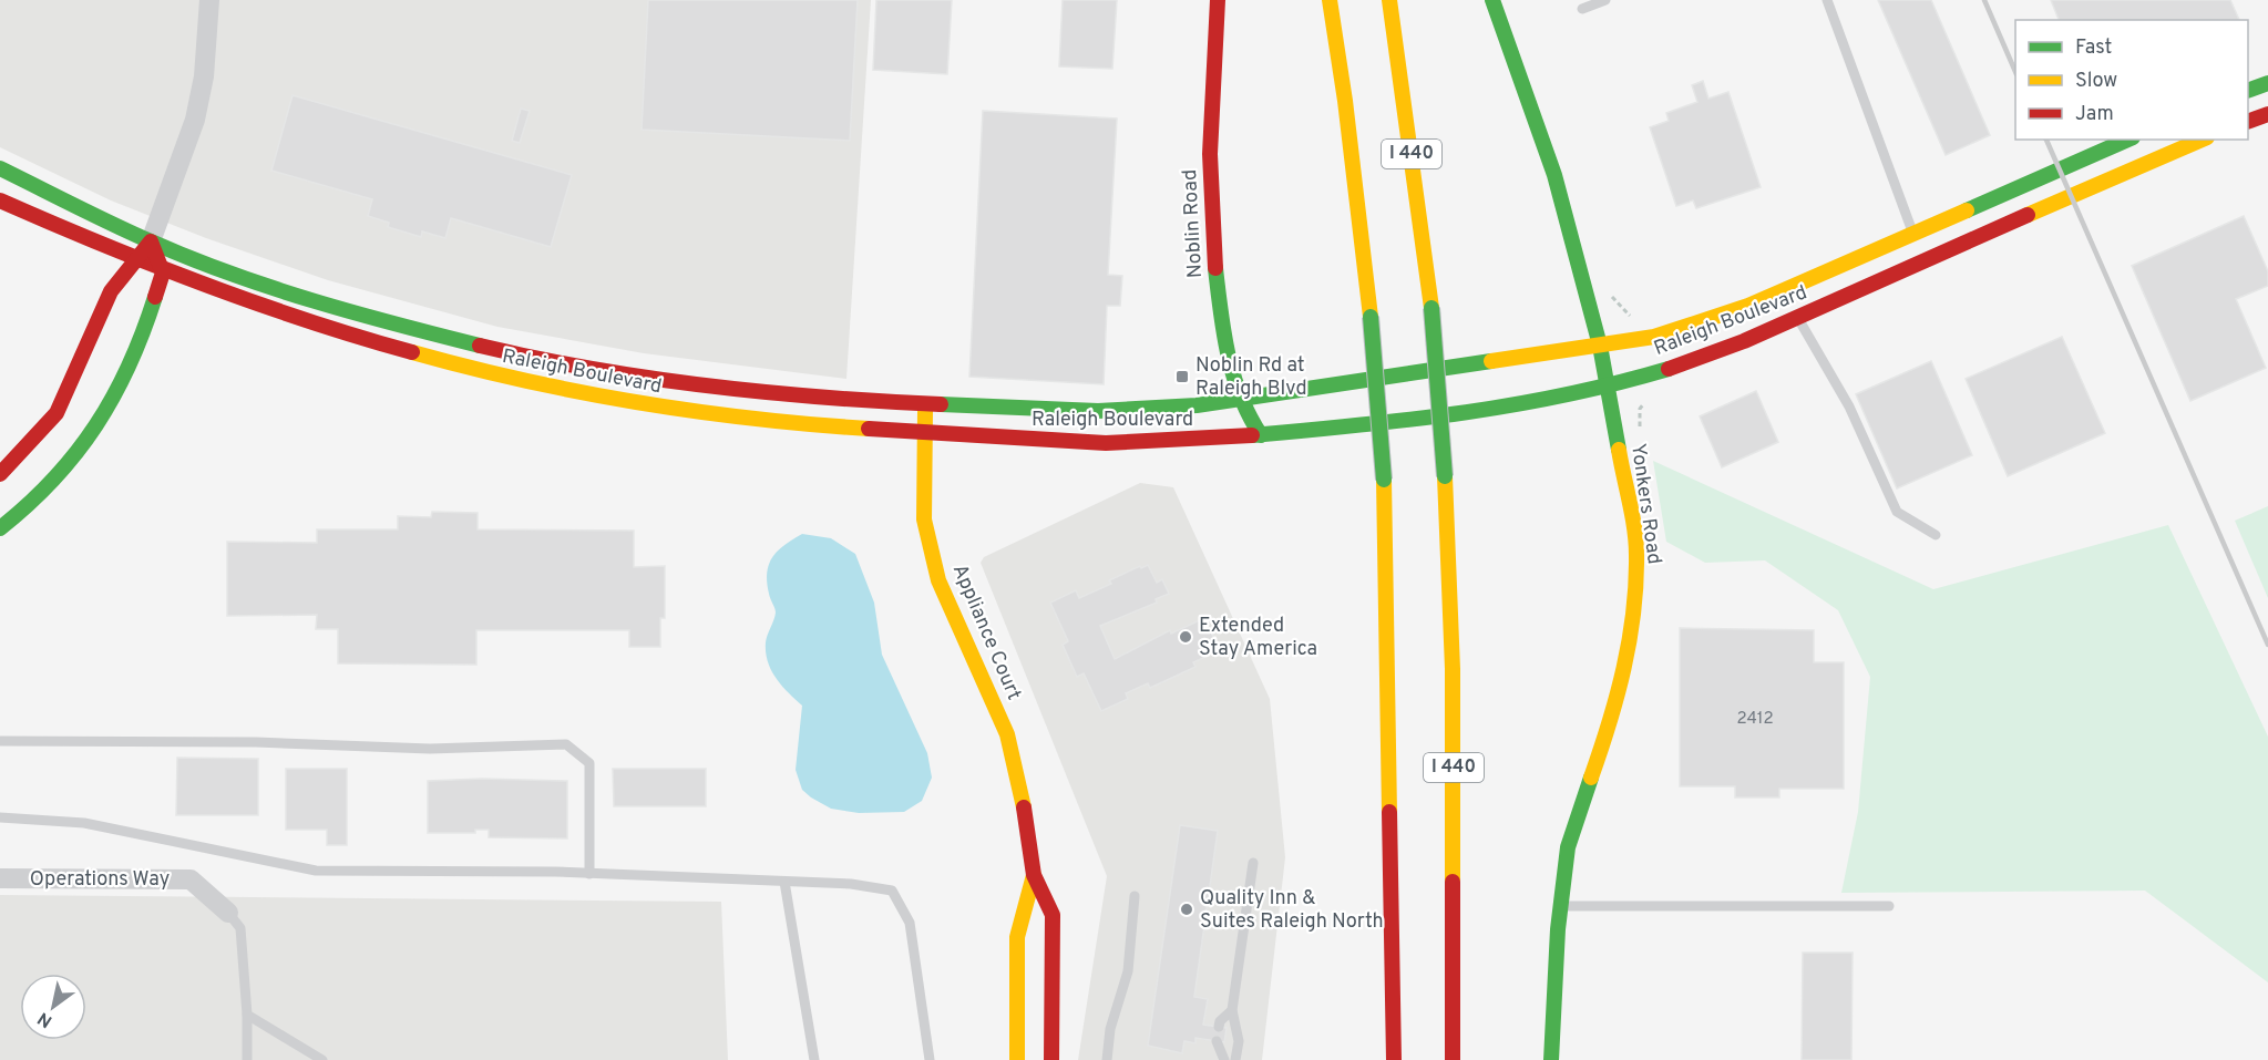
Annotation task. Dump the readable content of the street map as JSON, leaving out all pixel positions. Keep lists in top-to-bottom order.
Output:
{
  "streets": {
    "main road": [
      "I 440",
      "Noblin Road",
      "Raleigh Boulevard",
      "Yonkers Road",
      "Appliance Court"
    ],
    "street": ["Operations Way"]
  },
  "crossings": [
    ["Noblin Road", "Raleigh Boulevard"],
    ["Raleigh Boulevard", "Yonkers Road"],
    ["Raleigh Boulevard", "Appliance Court"]
  ],
  "places": {
    "transit": ["Noblin Rd at Raleigh Blvd"],
    "other": ["Extended Stay America", "Quality Inn & Suites Raleigh North"]
  },
  "house_numbers": ["2412"],
  "legend": ["Fast", "Slow", "Jam"],
  "north": "bottom left"
}
